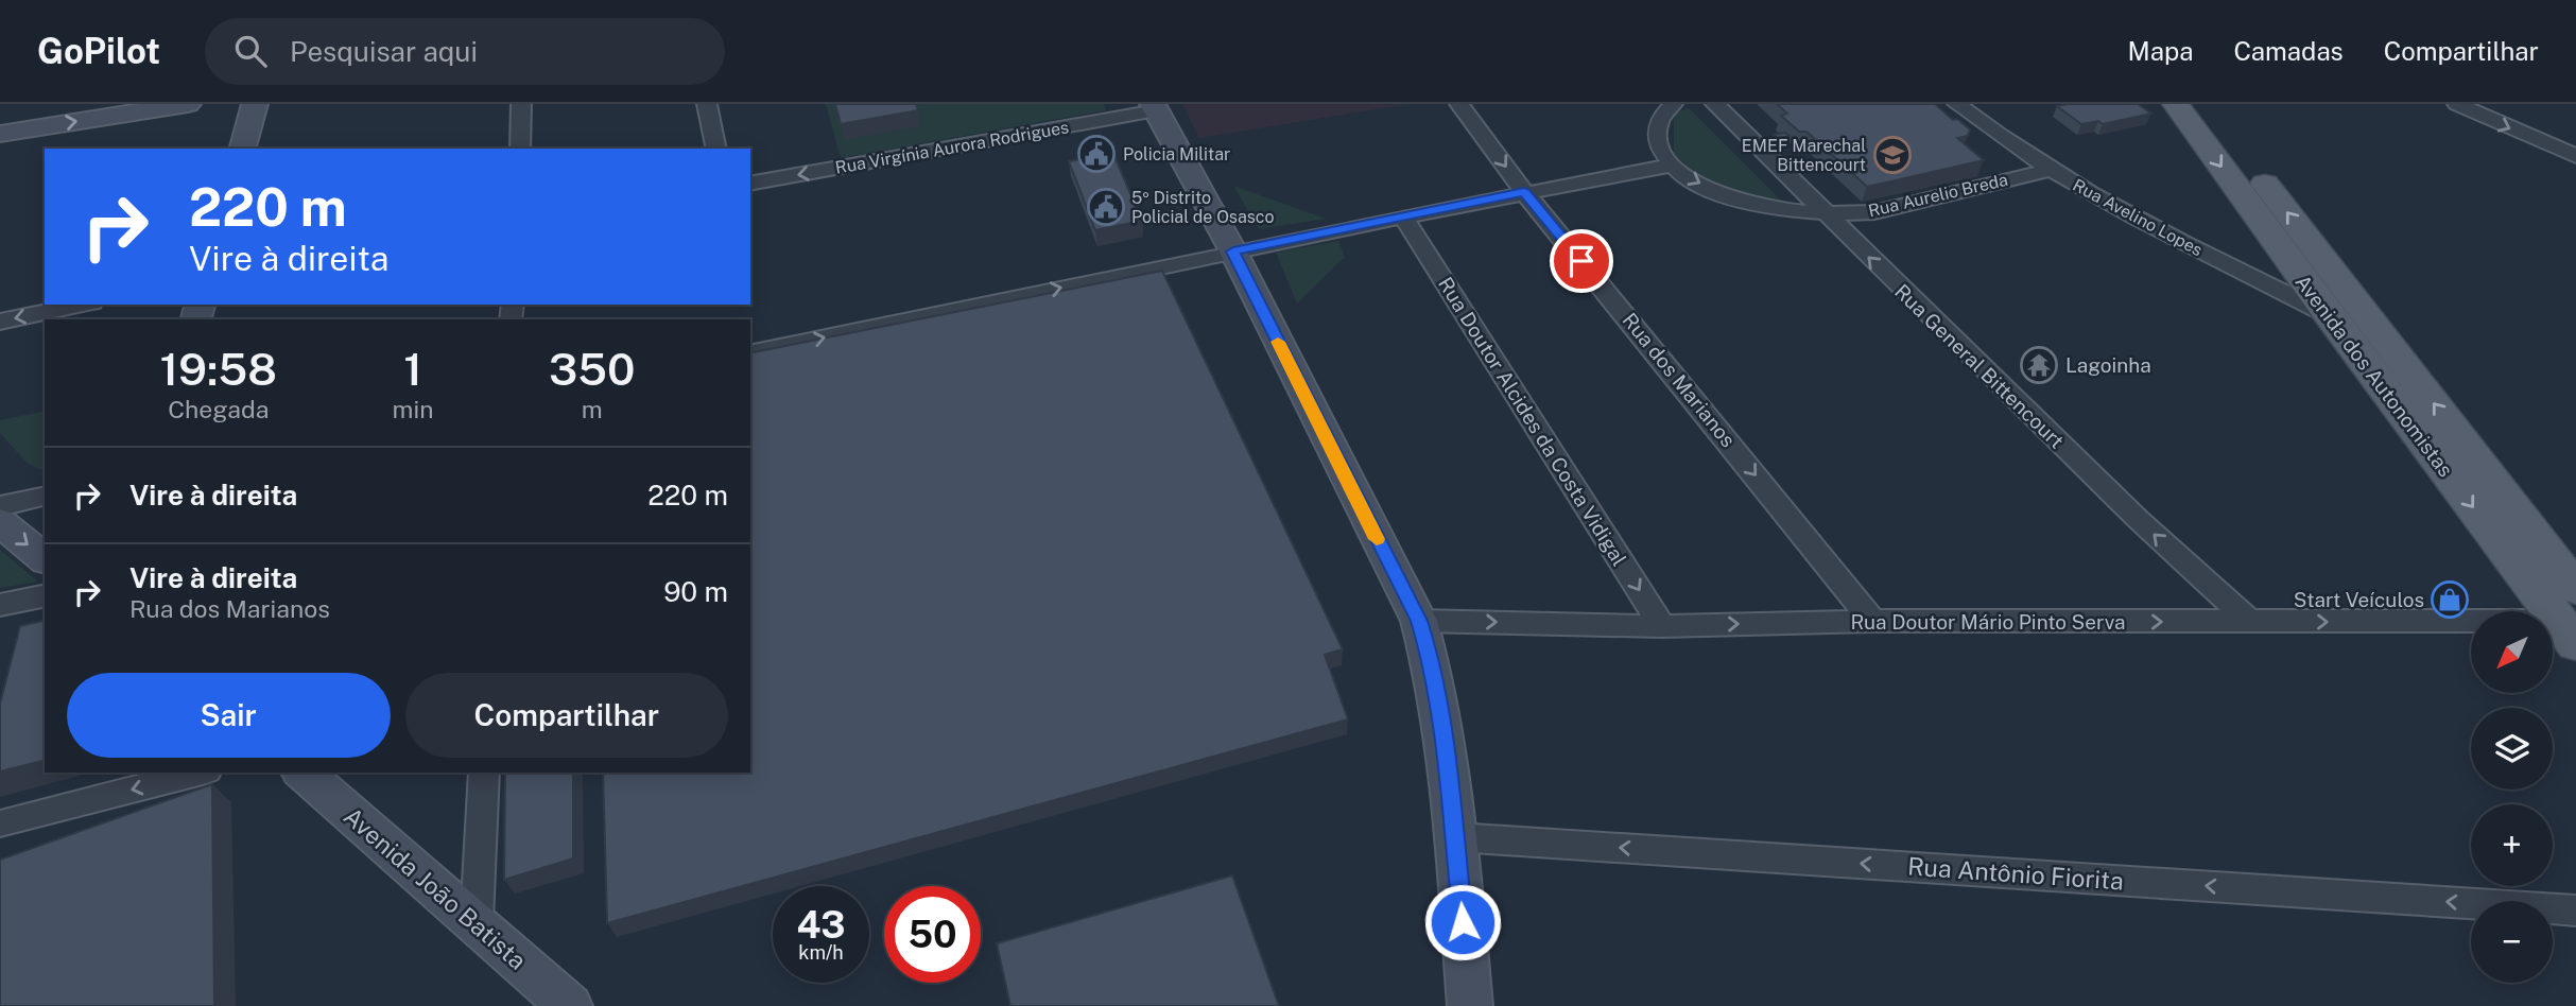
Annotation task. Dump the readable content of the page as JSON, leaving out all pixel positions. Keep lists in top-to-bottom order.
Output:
{
  "streets": {
    "main road": ["Avenida dos Autonomistas", "Avenida João Batista"],
    "street": [
      "Rua Virgínia Aurora Rodrigues",
      "Rua Aurelio Breda",
      "Rua Avelino Lopes",
      "Rua General Bittencourt",
      "Rua dos Marianos",
      "Rua Doutor Alcides da Costa Vidigal",
      "Rua Doutor Mário Pinto Serva",
      "Rua Antônio Fiorita"
    ]
  },
  "crossings": [
    ["Rua Aurelio Breda", "Rua Avelino Lopes"],
    ["Rua Aurelio Breda", "Rua General Bittencourt"],
    ["Rua Avelino Lopes", "Avenida dos Autonomistas"],
    ["Rua General Bittencourt", "Rua Doutor Mário Pinto Serva"],
    ["Avenida dos Autonomistas", "Rua Doutor Mário Pinto Serva"],
    ["Rua dos Marianos", "Rua Doutor Mário Pinto Serva"],
    ["Rua Doutor Alcides da Costa Vidigal", "Rua Doutor Mário Pinto Serva"]
  ],
  "one_way": [
    "Rua Aurelio Breda",
    "Rua General Bittencourt",
    "Rua dos Marianos",
    "Rua Doutor Alcides da Costa Vidigal",
    "Rua Doutor Mário Pinto Serva",
    "Rua Antônio Fiorita"
  ],
  "places": {
    "public building": ["Policia Militar", "5º Distrito Policial de Osasco"],
    "school or university": ["EMEF Marechal Bittencourt"],
    "temple": ["Lagoinha"],
    "shop": ["Start Veículos"]
  },
  "north": "bottom left",
  "page": {
    "header": "GoPilot",
    "search": "Pesquisar aqui",
    "nav": ["Mapa", "Camadas", "Compartilhar"],
    "turn": ["220 m", "Vire à direita"],
    "eta": [
      "19:58",
      "Chegada",
      "1",
      "min",
      "350",
      "m"
    ],
    "list": [
      {
        "name": "Vire à direita",
        "value": "220 m"
      },
      {
        "name": "Vire à direita",
        "note": "Rua dos Marianos",
        "value": "90 m"
      }
    ],
    "map_buttons": ["+", "−"],
    "buttons": ["Sair", "Compartilhar"],
    "speed": "43 km/h",
    "limit": "50"
  }
}
